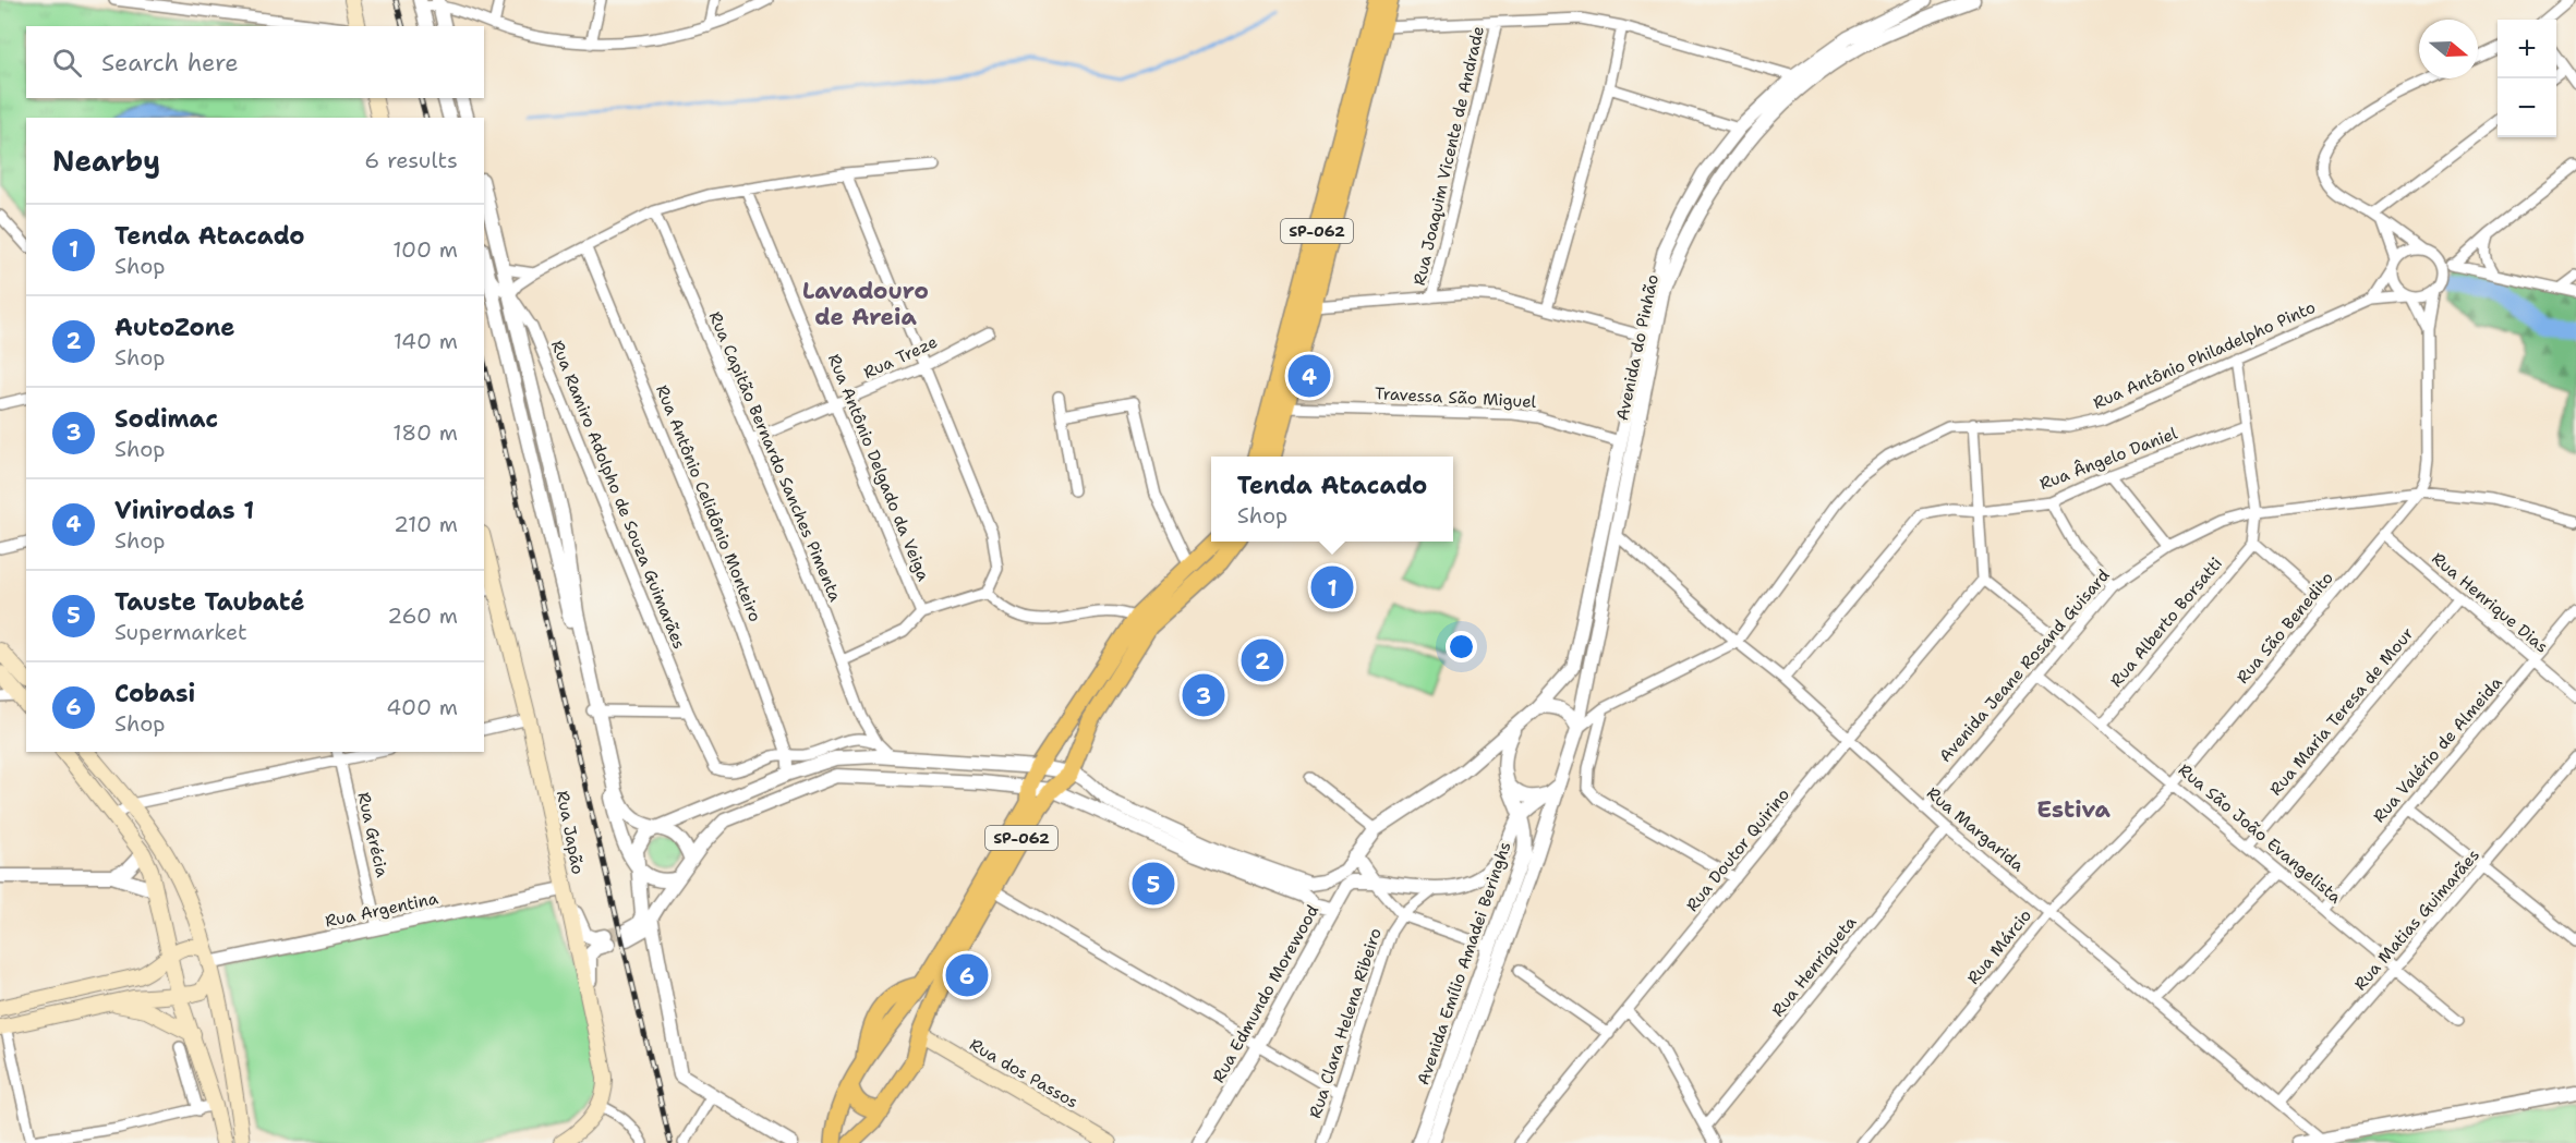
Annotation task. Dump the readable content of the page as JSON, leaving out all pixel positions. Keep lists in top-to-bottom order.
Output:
{
  "streets": {
    "main road": ["SP-062", "Rua Japão", "Rua dos Passos"],
    "street": [
      "Rua Joaquim Vicente de Andrade",
      "Avenida do Pinhão",
      "Rua Antônio Philadelpho Pinto",
      "Rua Treze",
      "Travessa São Miguel",
      "Rua Capitão Bernardo Sanches Pimenta",
      "Rua Ângelo Daniel",
      "Rua Antônio Delgado da Veiga",
      "Rua Ramiro Adolpho de Souza Guimarães",
      "Rua Antônio Celidônio Monteiro",
      "Rua Henrique Dias",
      "Rua Alberto Borsatti",
      "Rua São Benedito",
      "Avenida Jeane Rosand Guisard",
      "Rua Maria Teresa de Mour",
      "Rua Valério de Almeida",
      "Rua Margarida",
      "Rua São João Evangelista",
      "Rua Grécia",
      "Rua Doutor Quirino",
      "Rua Argentina",
      "Rua Matias Guimarães",
      "Rua Márcio",
      "Avenida Emílio Amadei Beringhs",
      "Rua Henriqueta",
      "Rua Edmundo Morewood",
      "Rua Clara Helena Ribeiro"
    ]
  },
  "crossings": [
    ["SP-062", "Travessa São Miguel"],
    ["SP-062", "Rua dos Passos"],
    ["Avenida do Pinhão", "Rua Antônio Philadelpho Pinto"],
    ["Avenida do Pinhão", "Rua Margarida"],
    ["Avenida do Pinhão", "Avenida Emílio Amadei Beringhs"],
    ["Rua Antônio Philadelpho Pinto", "Rua Margarida"],
    ["Rua Antônio Philadelpho Pinto", "Avenida Emílio Amadei Beringhs"],
    ["Rua Treze", "Rua Capitão Bernardo Sanches Pimenta"],
    ["Rua Treze", "Rua Antônio Delgado da Veiga"],
    ["Rua Ângelo Daniel", "Rua Margarida"],
    ["Rua Ramiro Adolpho de Souza Guimarães", "Rua Antônio Celidônio Monteiro"],
    ["Rua Henrique Dias", "Rua São Benedito"],
    ["Rua Henrique Dias", "Rua Maria Teresa de Mour"],
    ["Rua Henrique Dias", "Rua Valério de Almeida"],
    ["Rua Alberto Borsatti", "Rua São João Evangelista"],
    ["Rua São Benedito", "Avenida Jeane Rosand Guisard"],
    ["Rua São Benedito", "Rua São João Evangelista"],
    ["Rua São Benedito", "Rua Márcio"],
    ["Avenida Jeane Rosand Guisard", "Rua Margarida"],
    ["Avenida Jeane Rosand Guisard", "Rua São João Evangelista"],
    ["Rua Maria Teresa de Mour", "Rua São João Evangelista"],
    ["Rua Valério de Almeida", "Rua São João Evangelista"],
    ["Rua Margarida", "Rua Doutor Quirino"],
    ["Rua Margarida", "Rua Matias Guimarães"],
    ["Rua Margarida", "Rua Márcio"],
    ["Rua Margarida", "Rua Henriqueta"],
    ["Rua Japão", "Rua Argentina"],
    ["Rua São João Evangelista", "Rua Matias Guimarães"],
    ["Rua São João Evangelista", "Rua Márcio"],
    ["Rua Grécia", "Rua Argentina"]
  ],
  "districts": ["Lavadouro de Areia", "Estiva"],
  "north": "right",
  "page": {
    "map_buttons": ["+", "−"],
    "search": "Search here",
    "heading": ["Nearby", "6 results"],
    "list": [
      {
        "mark": "1",
        "name": "Tenda Atacado",
        "note": "Shop",
        "value": "100 m"
      },
      {
        "mark": "2",
        "name": "AutoZone",
        "note": "Shop",
        "value": "140 m"
      },
      {
        "mark": "3",
        "name": "Sodimac",
        "note": "Shop",
        "value": "180 m"
      },
      {
        "mark": "4",
        "name": "Vinirodas 1",
        "note": "Shop",
        "value": "210 m"
      },
      {
        "mark": "5",
        "name": "Tauste Taubaté",
        "note": "Supermarket",
        "value": "260 m"
      },
      {
        "mark": "6",
        "name": "Cobasi",
        "note": "Shop",
        "value": "400 m"
      }
    ],
    "pins": [
      "4",
      "1",
      "2",
      "3",
      "5",
      "6"
    ],
    "popup": ["Tenda Atacado", "Shop"]
  }
}
